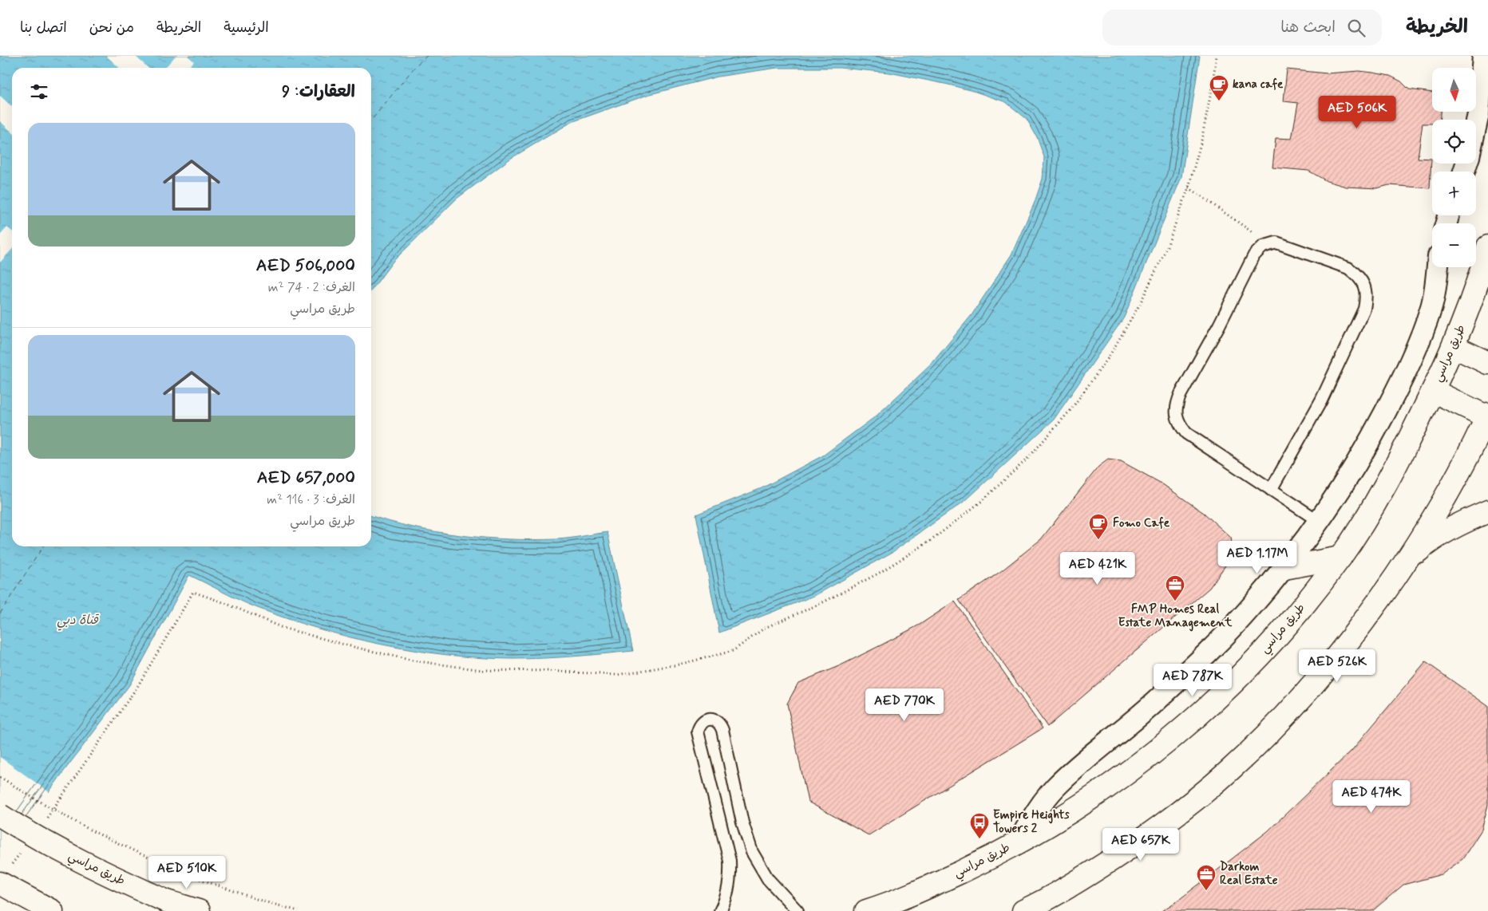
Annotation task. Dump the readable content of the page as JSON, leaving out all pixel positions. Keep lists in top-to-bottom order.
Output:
{
  "streets": {
    "main road": ["طريق مراسي"]
  },
  "water": ["قناة دبي"],
  "places": {
    "cafe": ["kana cafe", "Fomo Cafe"],
    "office": ["FMP Homes Real Estate Management", "Darkom Real Estate"],
    "bus stop": ["Empire Heights Towers 2"]
  },
  "north": "bottom",
  "page": {
    "header": "الخريطة",
    "search": "ابحث هنا",
    "nav": [
      "الرئيسية",
      "الخريطة",
      "من نحن",
      "اتصل بنا"
    ],
    "map_buttons": ["+", "−"],
    "heading": "العقارات: 9",
    "price": [
      "AED 506K",
      "AED 1.17M",
      "AED 421K",
      "AED 526K",
      "AED 787K",
      "AED 770K",
      "AED 474K",
      "AED 657K",
      "AED 510K"
    ],
    "list": [
      {
        "name": "AED 506,000",
        "note": "الغرف: 2 · 74 m² · طريق مراسي"
      },
      {
        "name": "AED 657,000",
        "note": "الغرف: 3 · 116 m² · طريق مراسي"
      }
    ]
  }
}
